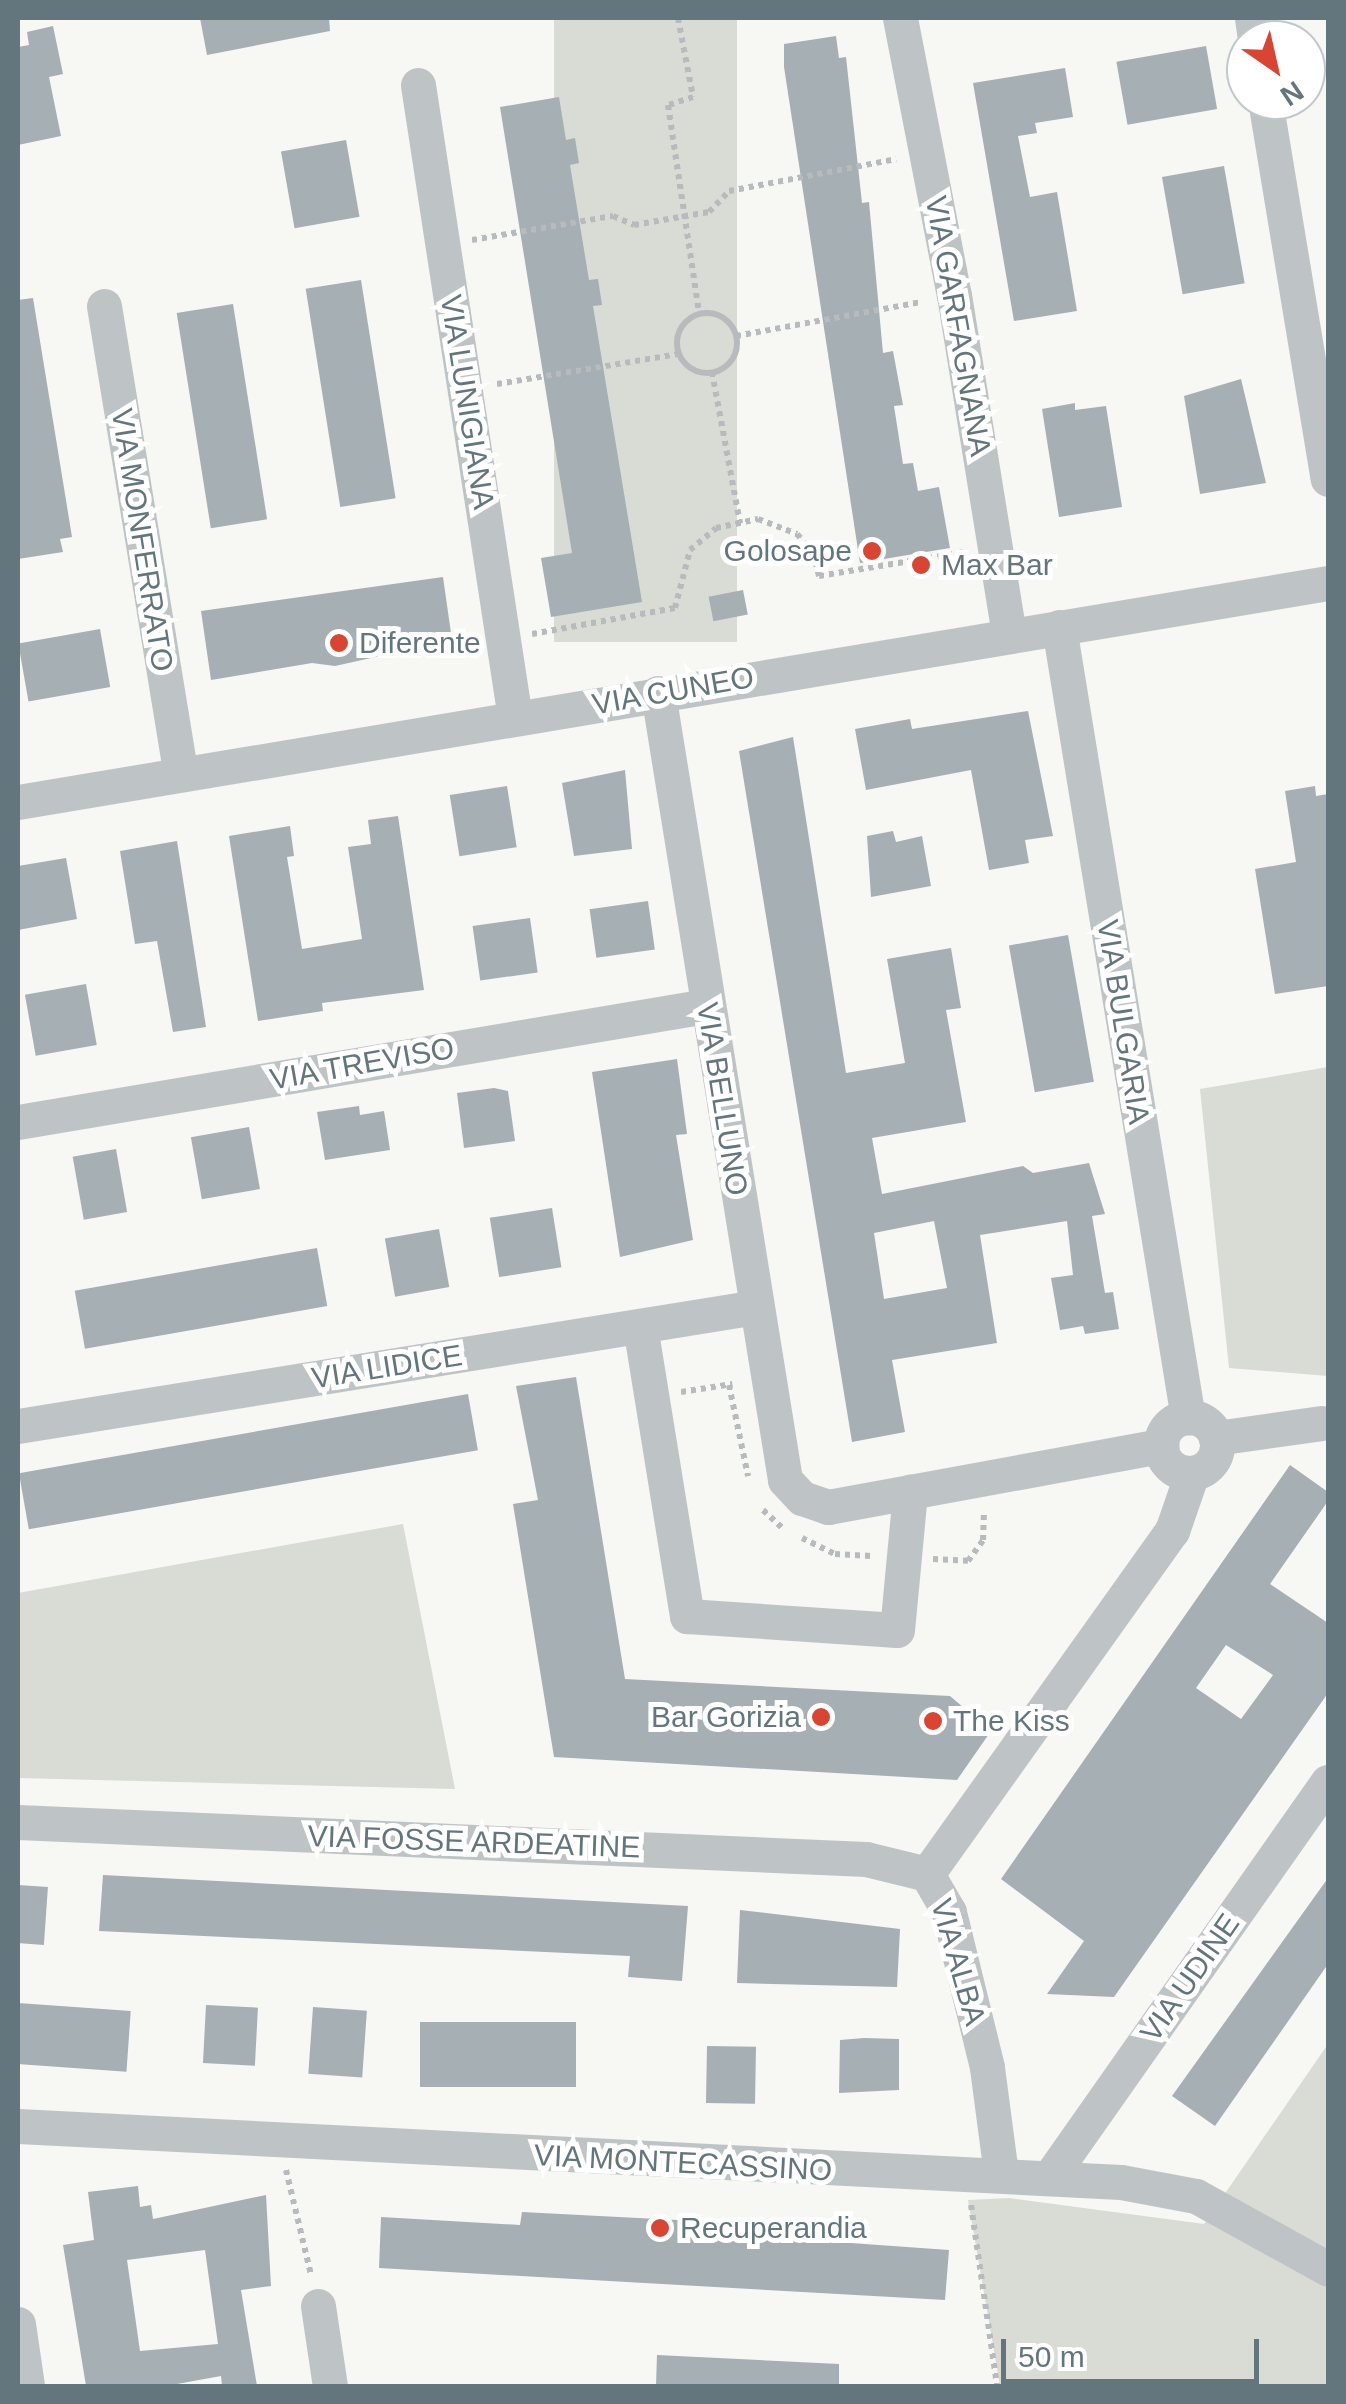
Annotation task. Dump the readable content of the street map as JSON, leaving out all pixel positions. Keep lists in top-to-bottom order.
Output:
{
  "streets": {
    "street": [
      "VIA GARFAGNANA",
      "VIA LUNIGIANA",
      "VIA MONFERRATO",
      "VIA CUNEO",
      "VIA BULGARIA",
      "VIA TREVISO",
      "VIA BELLUNO",
      "VIA LIDICE",
      "VIA FOSSE ARDEATINE",
      "VIA ALBA",
      "VIA UDINE",
      "VIA MONTECASSINO"
    ]
  },
  "crossings": [
    ["VIA GARFAGNANA", "VIA CUNEO"],
    ["VIA LUNIGIANA", "VIA CUNEO"],
    ["VIA MONFERRATO", "VIA CUNEO"],
    ["VIA CUNEO", "VIA BULGARIA"],
    ["VIA CUNEO", "VIA BELLUNO"],
    ["VIA BULGARIA", "VIA ALBA"],
    ["VIA TREVISO", "VIA BELLUNO"],
    ["VIA BELLUNO", "VIA LIDICE"],
    ["VIA FOSSE ARDEATINE", "VIA ALBA"],
    ["VIA ALBA", "VIA MONTECASSINO"],
    ["VIA UDINE", "VIA MONTECASSINO"]
  ],
  "places": [
    "Golosape",
    "Max Bar",
    "Diferente",
    "Bar Gorizia",
    "The Kiss",
    "Recuperandia"
  ],
  "scale_bar": "50 m",
  "north": "bottom right"
}
